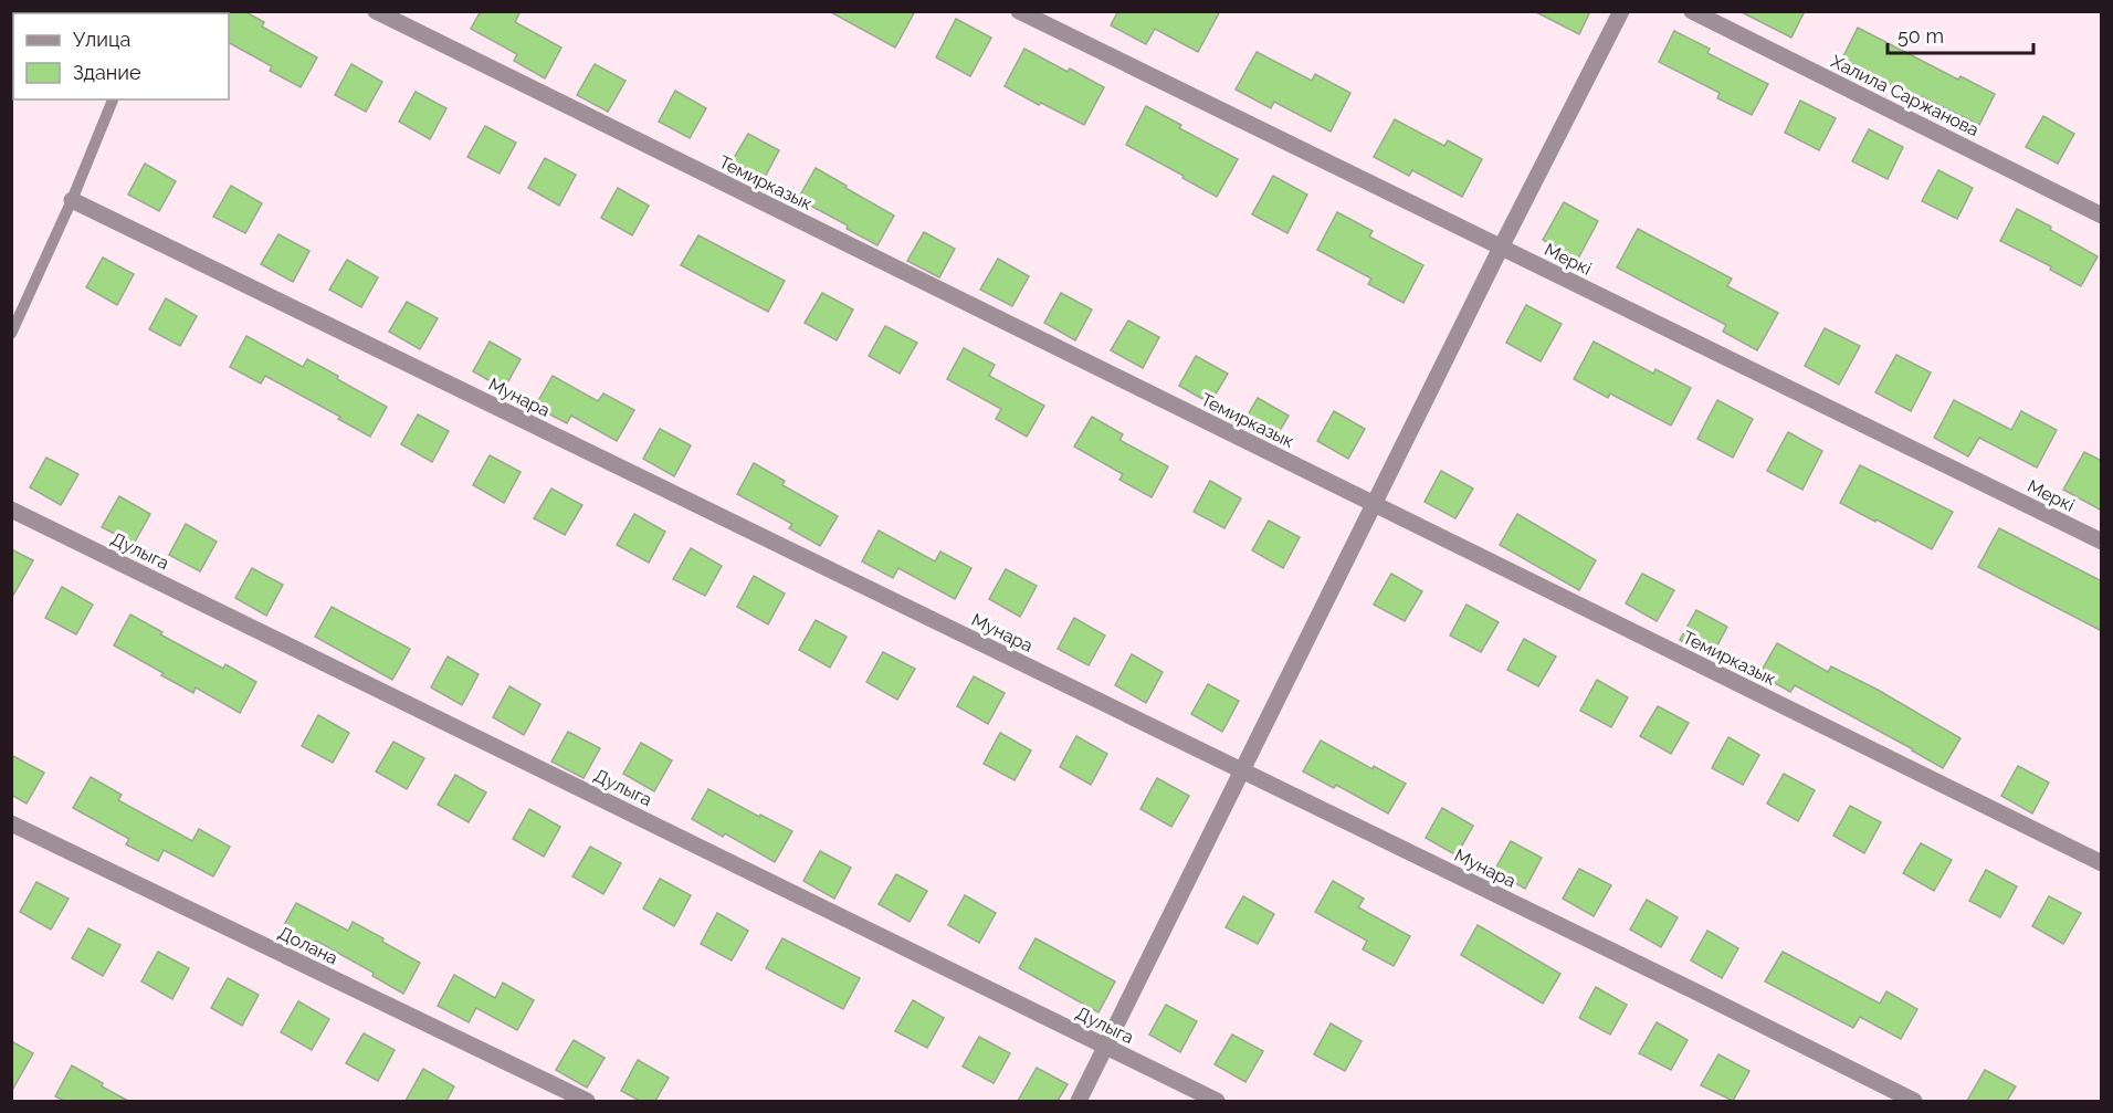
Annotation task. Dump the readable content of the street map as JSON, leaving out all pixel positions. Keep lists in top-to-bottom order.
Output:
{
  "streets": {
    "street": [
      "Халила Саржанова",
      "Темирказык",
      "Меркі",
      "Мунара",
      "Дулыга",
      "Долана"
    ]
  },
  "legend": ["Улица", "Здание"],
  "scale_bar": "50 m"
}
